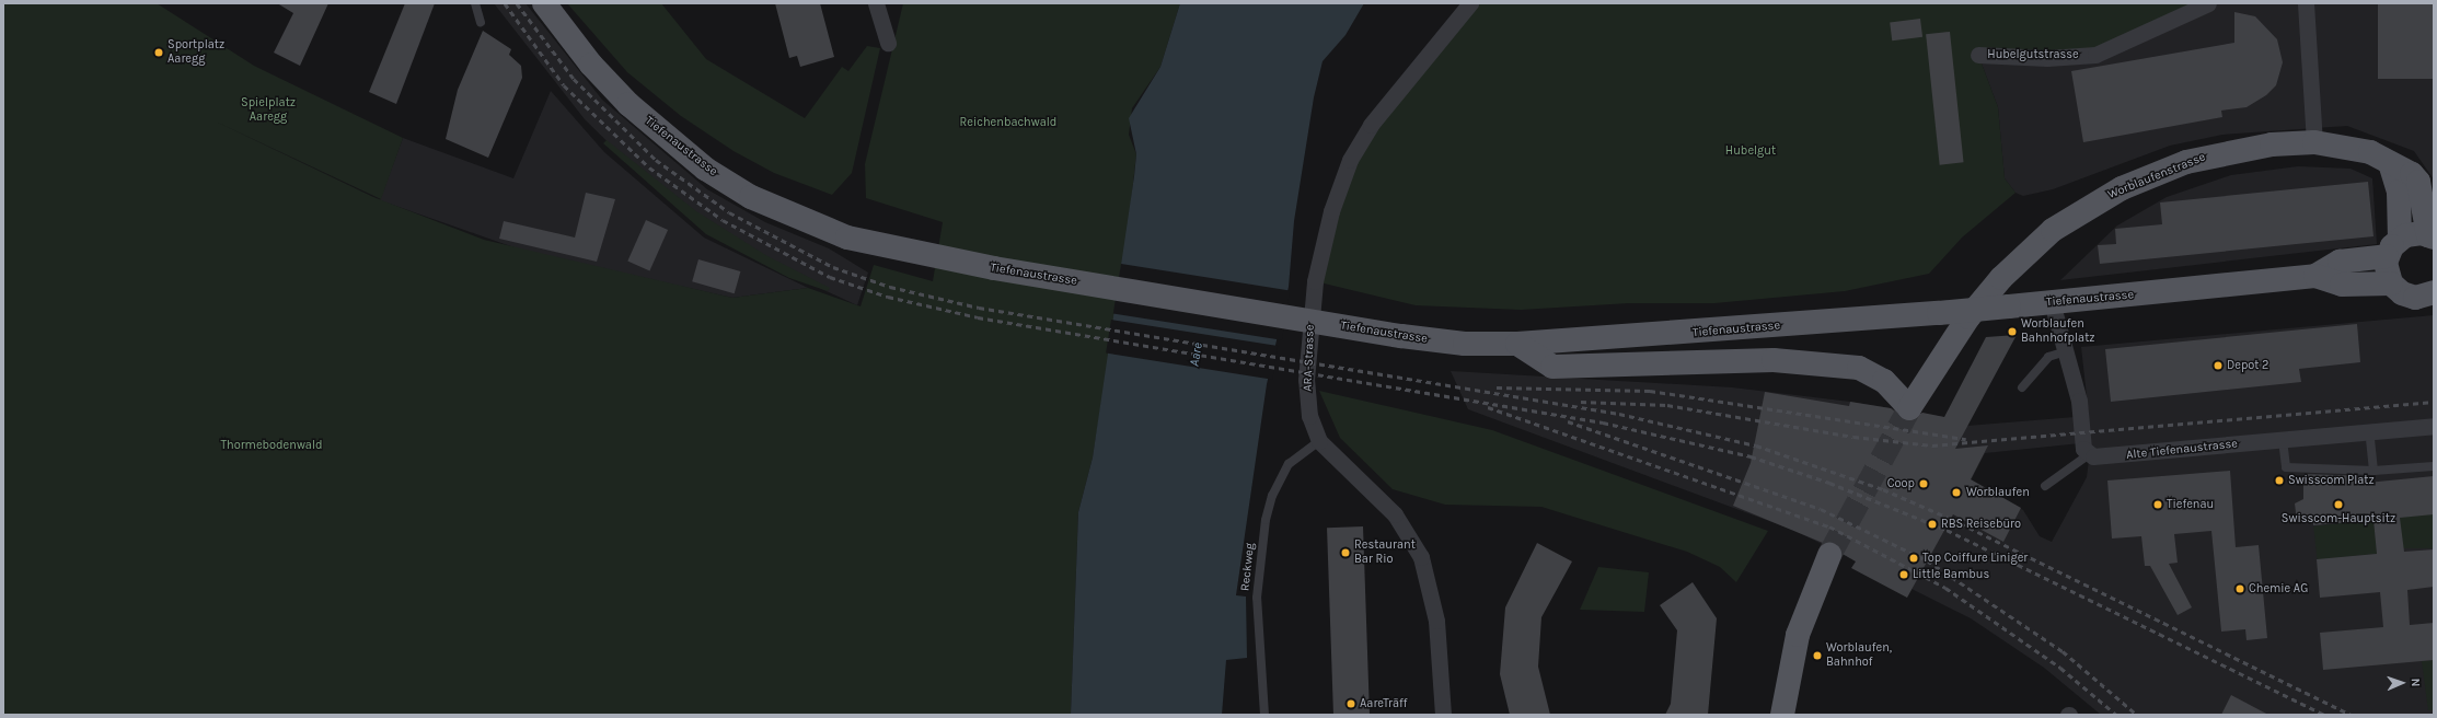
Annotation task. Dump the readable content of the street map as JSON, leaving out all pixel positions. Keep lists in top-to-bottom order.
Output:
{
  "streets": {
    "main road": ["Tiefenaustrasse", "Worblaufenstrasse"],
    "street": ["Hubelgutstrasse", "ARA-Strasse", "Alte Tiefenaustrasse"],
    "lane": ["Reckweg"]
  },
  "crossings": [
    ["Tiefenaustrasse", "Worblaufenstrasse"],
    ["ARA-Strasse", "Reckweg"]
  ],
  "water": ["Aare"],
  "parks": [
    "Spielplatz Aaregg",
    "Reichenbachwald",
    "Hubelgut",
    "Thormebodenwald"
  ],
  "places": [
    "Sportplatz Aaregg",
    "Worblaufen Bahnhofplatz",
    "Depot 2",
    "Swisscom Platz",
    "Coop",
    "Worblaufen",
    "Tiefenau",
    "Swisscom-Hauptsitz",
    "RBS Reisebüro",
    "Restaurant Bar Rio",
    "Top Coiffure Liniger",
    "Little Bambus",
    "Chemie AG",
    "Worblaufen, Bahnhof",
    "AareTräff"
  ],
  "north": "right"
}
